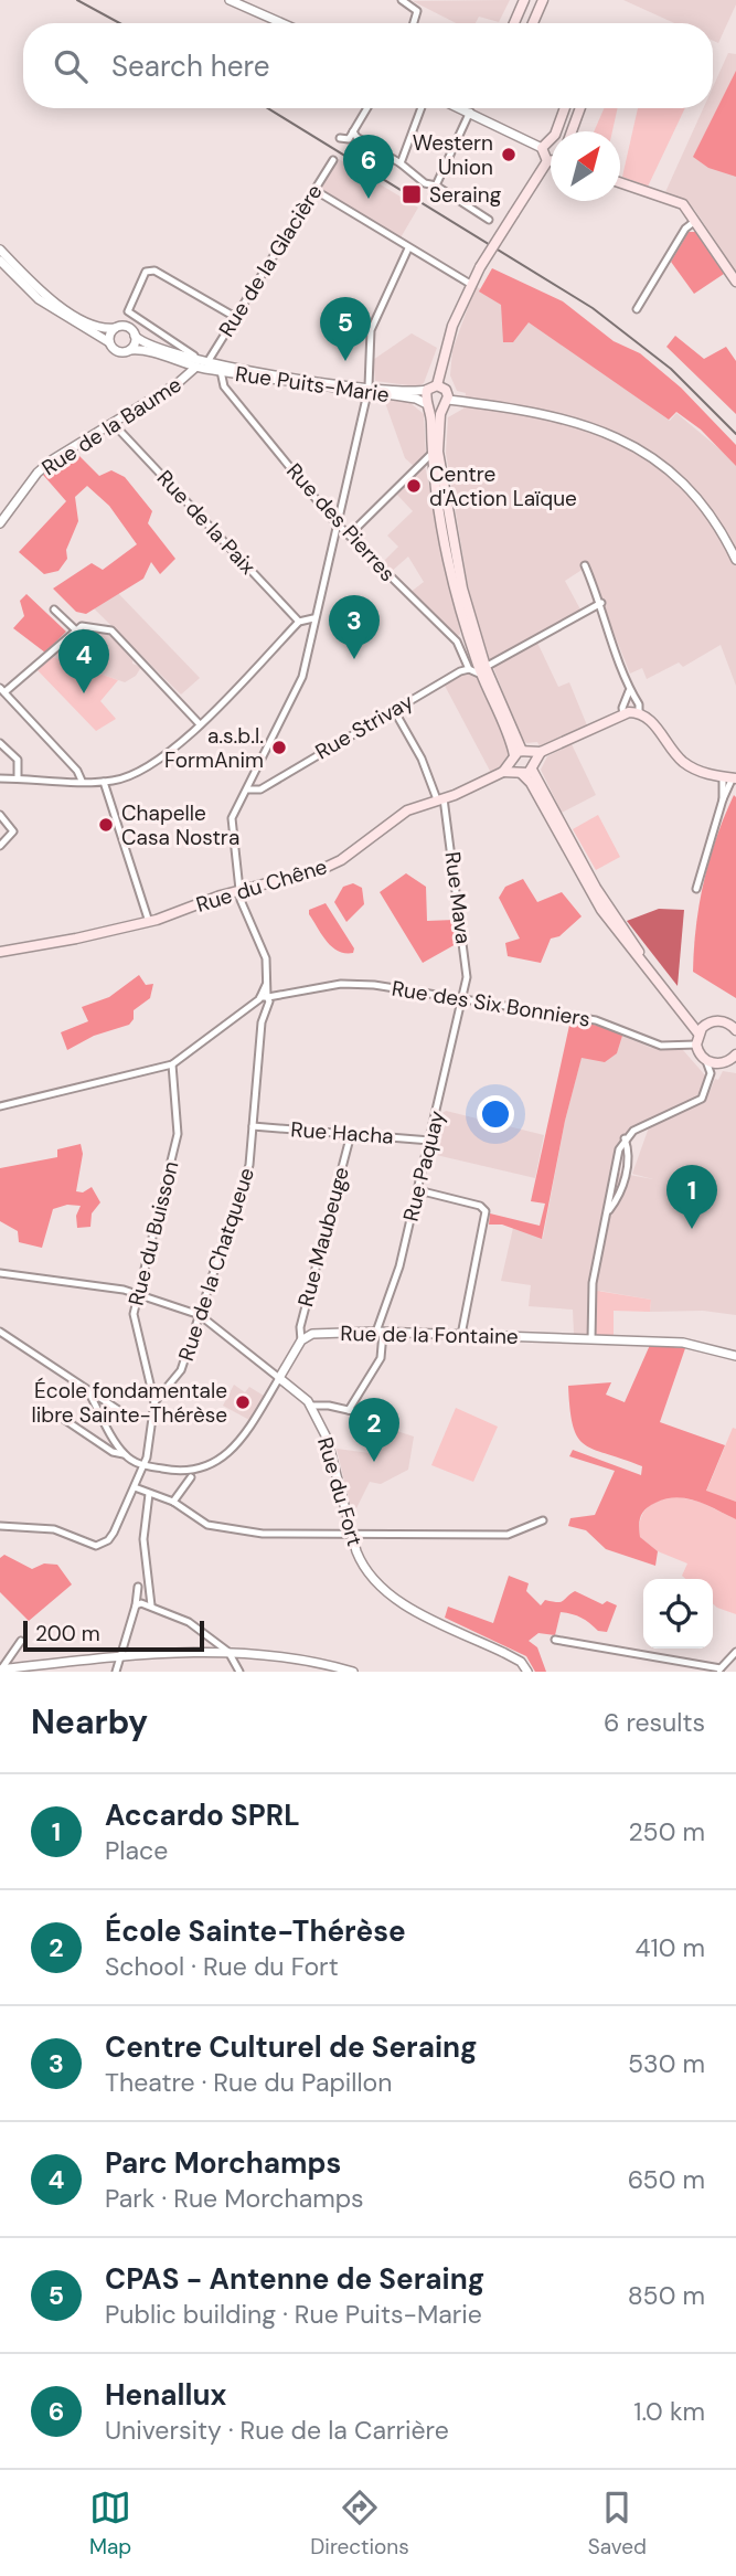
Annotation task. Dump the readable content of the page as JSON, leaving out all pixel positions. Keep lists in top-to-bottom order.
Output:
{
  "streets": {
    "main road": ["Rue du Chêne"],
    "street": [
      "Rue de la Glacière",
      "Rue Puits-Marie",
      "Rue de la Baume",
      "Rue de la Paix",
      "Rue des Pierres",
      "Rue Strivay",
      "Rue Mava",
      "Rue des Six Bonniers",
      "Rue Hacha",
      "Rue Paquay",
      "Rue du Buisson",
      "Rue Maubeuge",
      "Rue de la Chatqueue",
      "Rue de la Fontaine",
      "Rue du Fort"
    ]
  },
  "crossings": [
    ["Rue de la Glacière", "Rue Puits-Marie"],
    ["Rue de la Glacière", "Rue de la Baume"],
    ["Rue Puits-Marie", "Rue de la Baume"],
    ["Rue Puits-Marie", "Rue des Pierres"],
    ["Rue Puits-Marie", "Rue de la Chatqueue"],
    ["Rue de la Baume", "Rue de la Paix"],
    ["Rue des Pierres", "Rue Strivay"],
    ["Rue des Pierres", "Rue de la Chatqueue"],
    ["Rue Strivay", "Rue Mava"],
    ["Rue Strivay", "Rue de la Chatqueue"],
    ["Rue du Chêne", "Rue Mava"],
    ["Rue du Chêne", "Rue de la Chatqueue"],
    ["Rue Mava", "Rue des Six Bonniers"],
    ["Rue Mava", "Rue Paquay"],
    ["Rue des Six Bonniers", "Rue Paquay"],
    ["Rue des Six Bonniers", "Rue de la Chatqueue"],
    ["Rue Hacha", "Rue Paquay"],
    ["Rue Hacha", "Rue Maubeuge"],
    ["Rue Hacha", "Rue de la Chatqueue"],
    ["Rue Paquay", "Rue de la Fontaine"],
    ["Rue du Buisson", "Rue de la Chatqueue"],
    ["Rue Maubeuge", "Rue de la Fontaine"]
  ],
  "places": {
    "other": [
      "Western Union",
      "Centre d'Action Laïque",
      "a.s.b.l. FormAnim",
      "Chapelle Casa Nostra",
      "École fondamentale libre Sainte-Thérèse"
    ],
    "transit": ["Seraing"]
  },
  "scale_bar": "200 m",
  "north": "top right",
  "page": {
    "search": "Search here",
    "pins": [
      "6",
      "5",
      "3",
      "4",
      "1",
      "2"
    ],
    "scale": "200 m",
    "heading": ["Nearby", "6 results"],
    "list": [
      {
        "mark": "1",
        "name": "Accardo SPRL",
        "note": "Place",
        "value": "250 m"
      },
      {
        "mark": "2",
        "name": "École Sainte-Thérèse",
        "note": "School · Rue du Fort",
        "value": "410 m"
      },
      {
        "mark": "3",
        "name": "Centre Culturel de Seraing",
        "note": "Theatre · Rue du Papillon",
        "value": "530 m"
      },
      {
        "mark": "4",
        "name": "Parc Morchamps",
        "note": "Park · Rue Morchamps",
        "value": "650 m"
      },
      {
        "mark": "5",
        "name": "CPAS - Antenne de Seraing",
        "note": "Public building · Rue Puits-Marie",
        "value": "850 m"
      },
      {
        "mark": "6",
        "name": "Henallux",
        "note": "University · Rue de la Carrière",
        "value": "1.0 km"
      }
    ],
    "nav": ["Map", "Directions", "Saved"]
  }
}
